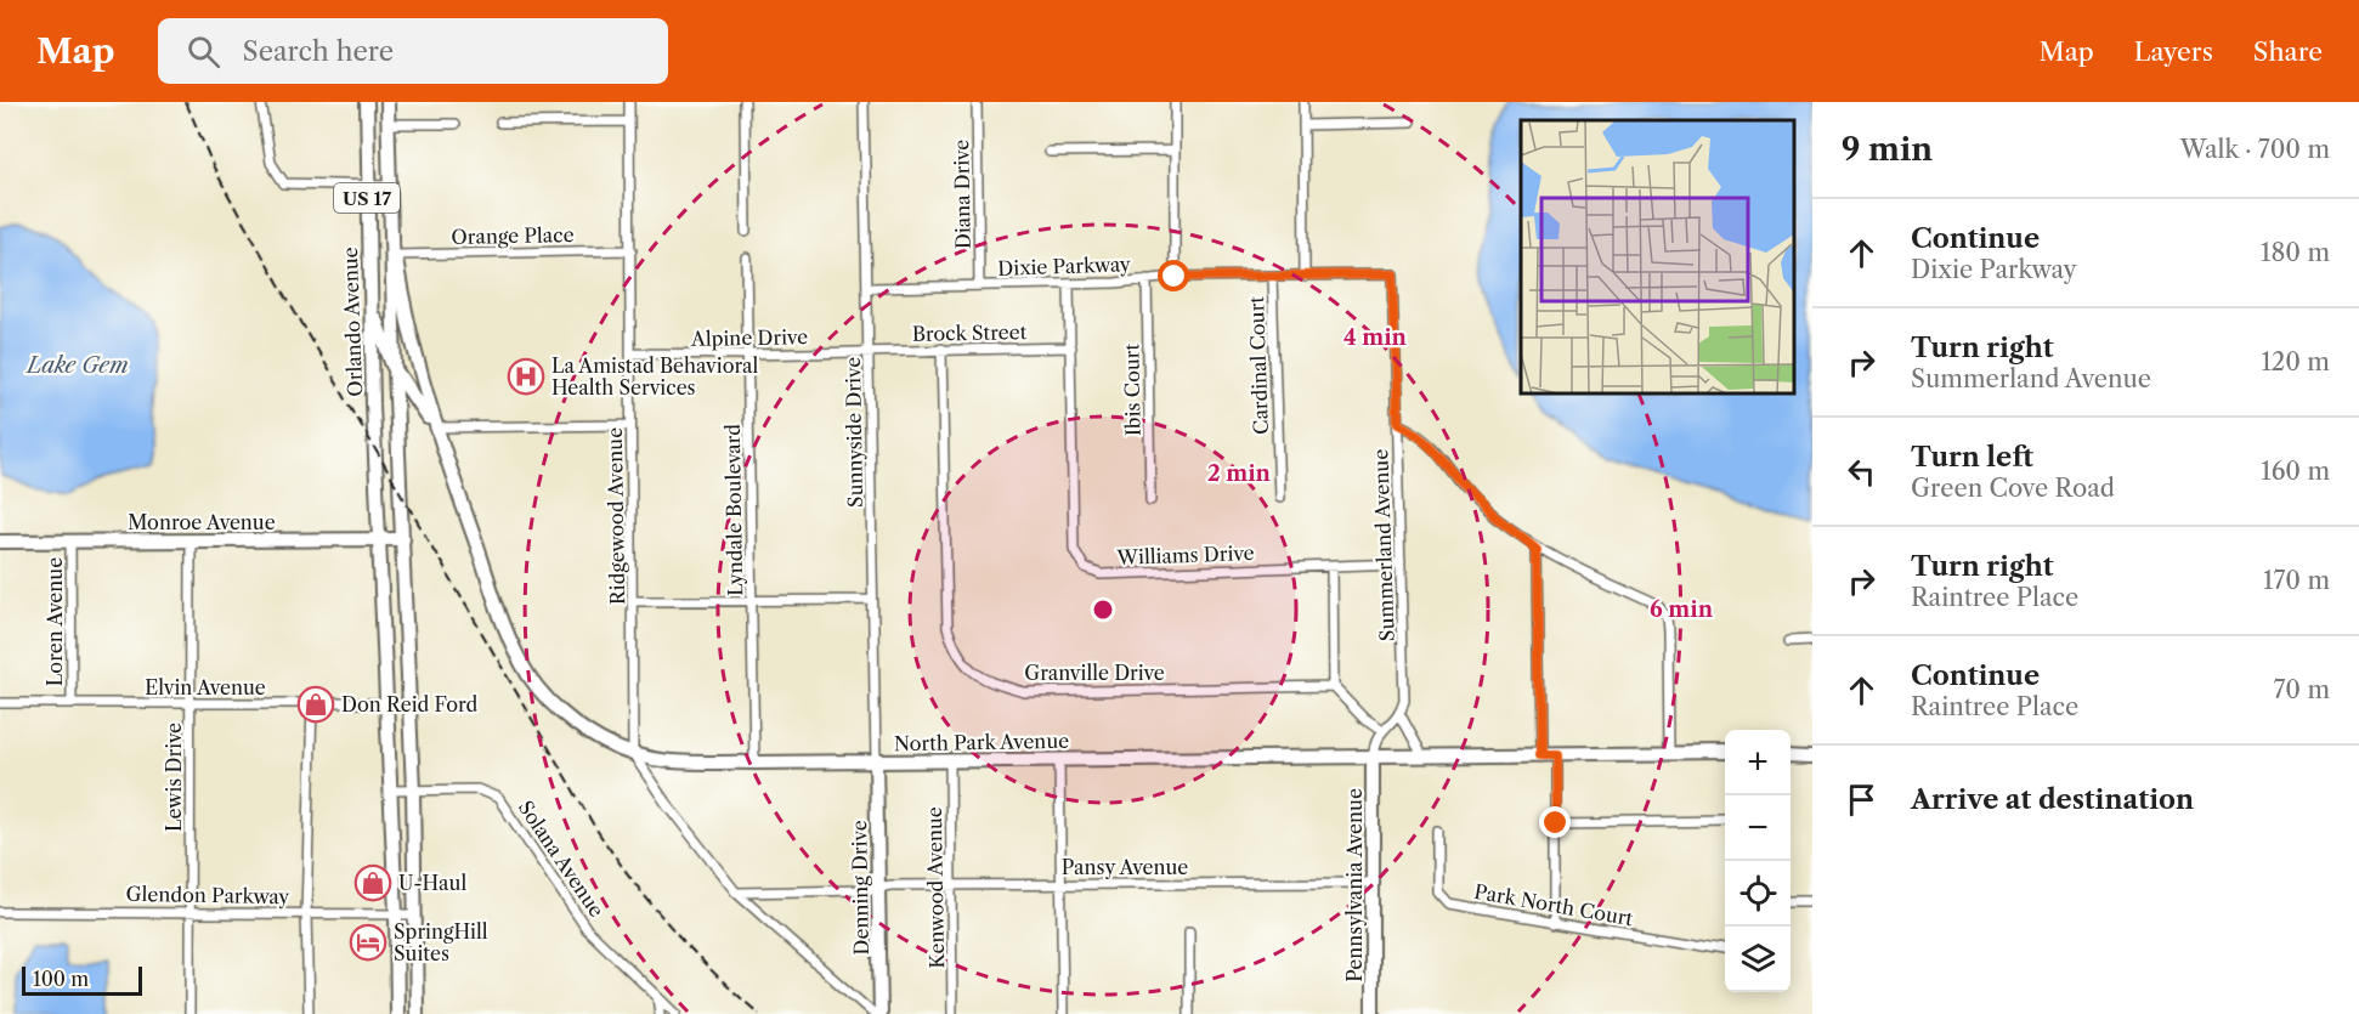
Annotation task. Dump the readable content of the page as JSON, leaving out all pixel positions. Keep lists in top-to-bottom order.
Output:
{
  "streets": {
    "street": [
      "Diana Drive",
      "US 17",
      "Orange Place",
      "Dixie Parkway",
      "Orlando Avenue",
      "Brock Street",
      "Alpine Drive",
      "Cardinal Court",
      "Ibis Court",
      "Sunnyside Drive",
      "Lyndale Boulevard",
      "Ridgewood Avenue",
      "Monroe Avenue",
      "Summerland Avenue",
      "Williams Drive",
      "Loren Avenue",
      "Granville Drive",
      "Elvin Avenue",
      "North Park Avenue",
      "Lewis Drive",
      "Solana Avenue",
      "Pansy Avenue",
      "Pennsylvania Avenue",
      "Denning Drive",
      "Kenwood Avenue",
      "Glendon Parkway",
      "Park North Court"
    ]
  },
  "crossings": [
    ["Diana Drive", "Dixie Parkway"],
    ["US 17", "Orlando Avenue"],
    ["US 17", "Monroe Avenue"],
    ["US 17", "Elvin Avenue"],
    ["US 17", "Solana Avenue"],
    ["US 17", "Glendon Parkway"],
    ["Orange Place", "Ridgewood Avenue"],
    ["Orange Place", "North Park Avenue"],
    ["Dixie Parkway", "Cardinal Court"],
    ["Dixie Parkway", "Ibis Court"],
    ["Dixie Parkway", "Sunnyside Drive"],
    ["Dixie Parkway", "Summerland Avenue"],
    ["Dixie Parkway", "Williams Drive"],
    ["Orlando Avenue", "Monroe Avenue"],
    ["Orlando Avenue", "North Park Avenue"],
    ["Brock Street", "Alpine Drive"],
    ["Brock Street", "Sunnyside Drive"],
    ["Brock Street", "Williams Drive"],
    ["Brock Street", "Granville Drive"],
    ["Alpine Drive", "Sunnyside Drive"],
    ["Alpine Drive", "Lyndale Boulevard"],
    ["Alpine Drive", "Ridgewood Avenue"],
    ["Sunnyside Drive", "North Park Avenue"],
    ["Sunnyside Drive", "Denning Drive"],
    ["Lyndale Boulevard", "North Park Avenue"],
    ["Ridgewood Avenue", "North Park Avenue"],
    ["Monroe Avenue", "Loren Avenue"],
    ["Monroe Avenue", "Lewis Drive"],
    ["Summerland Avenue", "Williams Drive"],
    ["Loren Avenue", "Elvin Avenue"],
    ["Elvin Avenue", "Lewis Drive"],
    ["North Park Avenue", "Pennsylvania Avenue"],
    ["North Park Avenue", "Denning Drive"],
    ["North Park Avenue", "Kenwood Avenue"],
    ["Lewis Drive", "Glendon Parkway"],
    ["Pansy Avenue", "Pennsylvania Avenue"],
    ["Pansy Avenue", "Denning Drive"],
    ["Pansy Avenue", "Kenwood Avenue"]
  ],
  "water": ["Lake Gem"],
  "places": {
    "hospital": ["La Amistad Behavioral Health Services"],
    "shop": ["Don Reid Ford", "U-Haul"],
    "hotel": ["SpringHill Suites"]
  },
  "scale_bar": "100 m",
  "page": {
    "header": "Map",
    "search": "Search here",
    "nav": ["Map", "Layers", "Share"],
    "heading": ["9 min", "Walk · 700 m"],
    "list": [
      ["Continue", "Dixie Parkway", "180 m"],
      ["Turn right", "Summerland Avenue", "120 m"],
      ["Turn left", "Green Cove Road", "160 m"],
      ["Turn right", "Raintree Place", "170 m"],
      ["Continue", "Raintree Place", "70 m"],
      "Arrive at destination"
    ],
    "map_buttons": ["+", "−"],
    "scale": "100 m"
  },
  "rings": ["4 min", "2 min", "6 min"]
}
